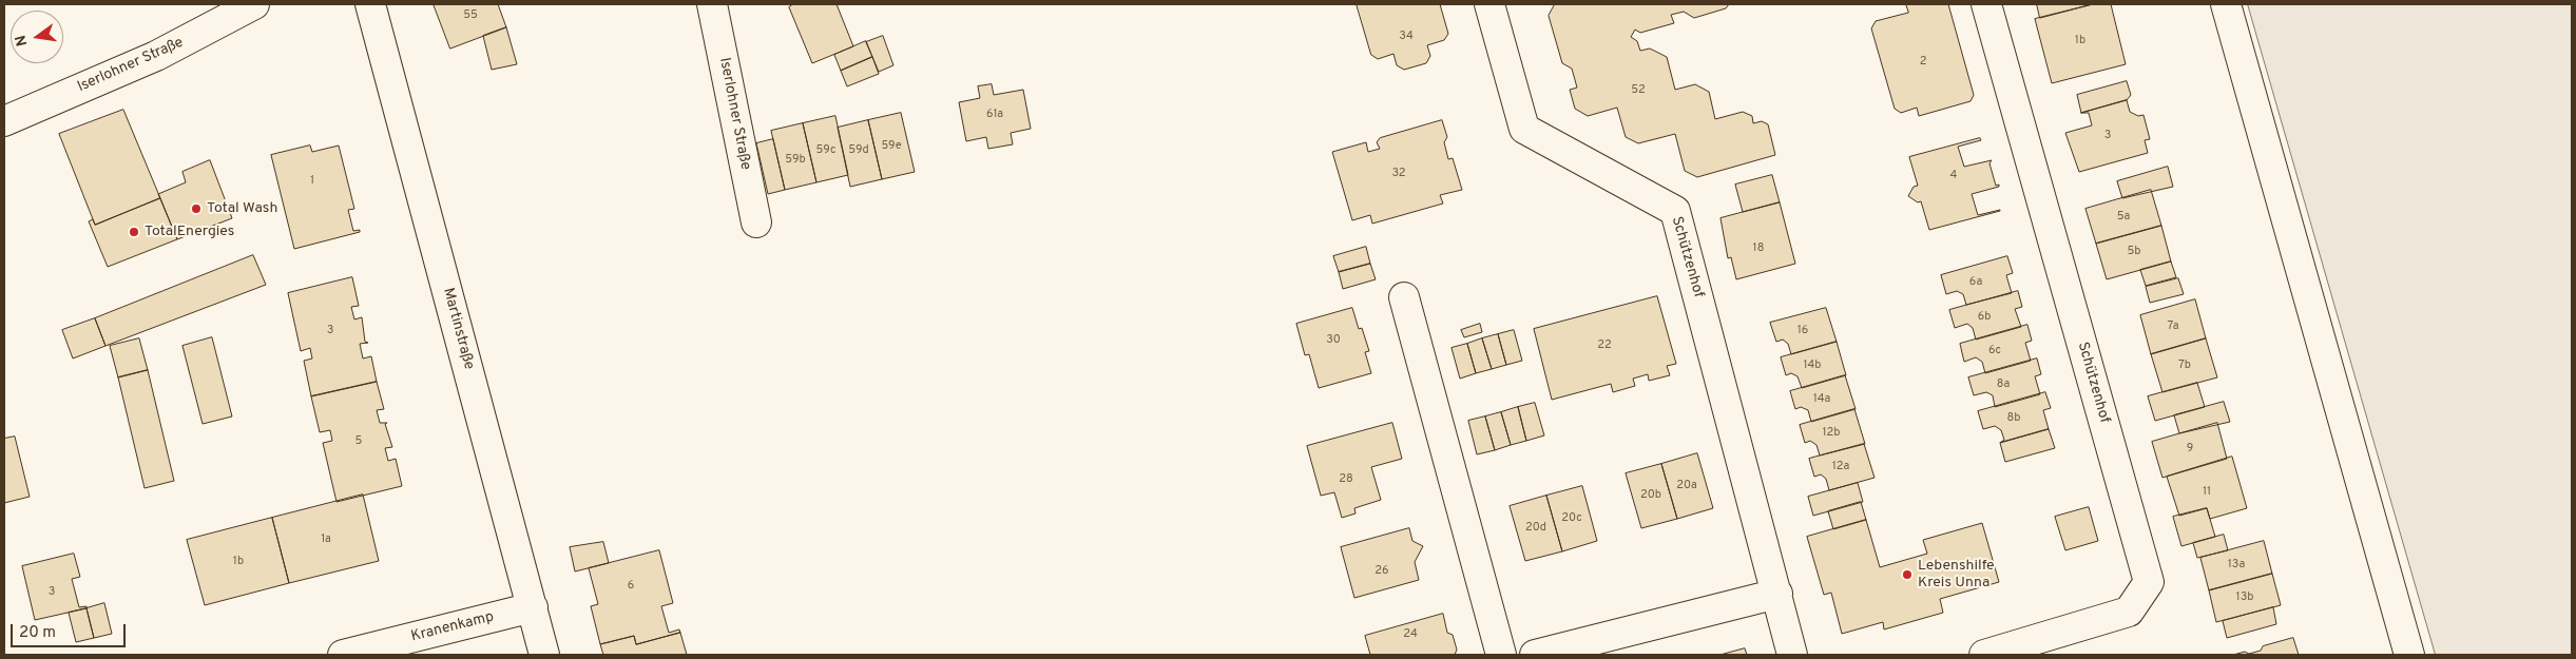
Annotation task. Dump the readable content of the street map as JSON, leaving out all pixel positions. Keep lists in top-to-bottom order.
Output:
{
  "streets": {
    "street": [
      "Iserlohner Straße",
      "Schützenhof",
      "Martinstraße",
      "Kranenkamp"
    ]
  },
  "crossings": [
    ["Martinstraße", "Kranenkamp"]
  ],
  "places": ["Total Wash", "TotalEnergies", "Lebenshilfe Kreis Unna"],
  "house_numbers": [
    "55",
    "34",
    "1b",
    "2",
    "52",
    "61a",
    "3",
    "59e",
    "59c",
    "59d",
    "59b",
    "32",
    "4",
    "1",
    "5a",
    "18",
    "5b",
    "6a",
    "6b",
    "7a",
    "3",
    "16",
    "30",
    "22",
    "6c",
    "14b",
    "7b",
    "8a",
    "14a",
    "8b",
    "12b",
    "5",
    "9",
    "12a",
    "28",
    "20a",
    "11",
    "20b",
    "20c",
    "20d",
    "1a",
    "1b",
    "13a",
    "26",
    "6",
    "3",
    "13b",
    "24"
  ],
  "scale_bar": "20 m",
  "north": "left"
}
